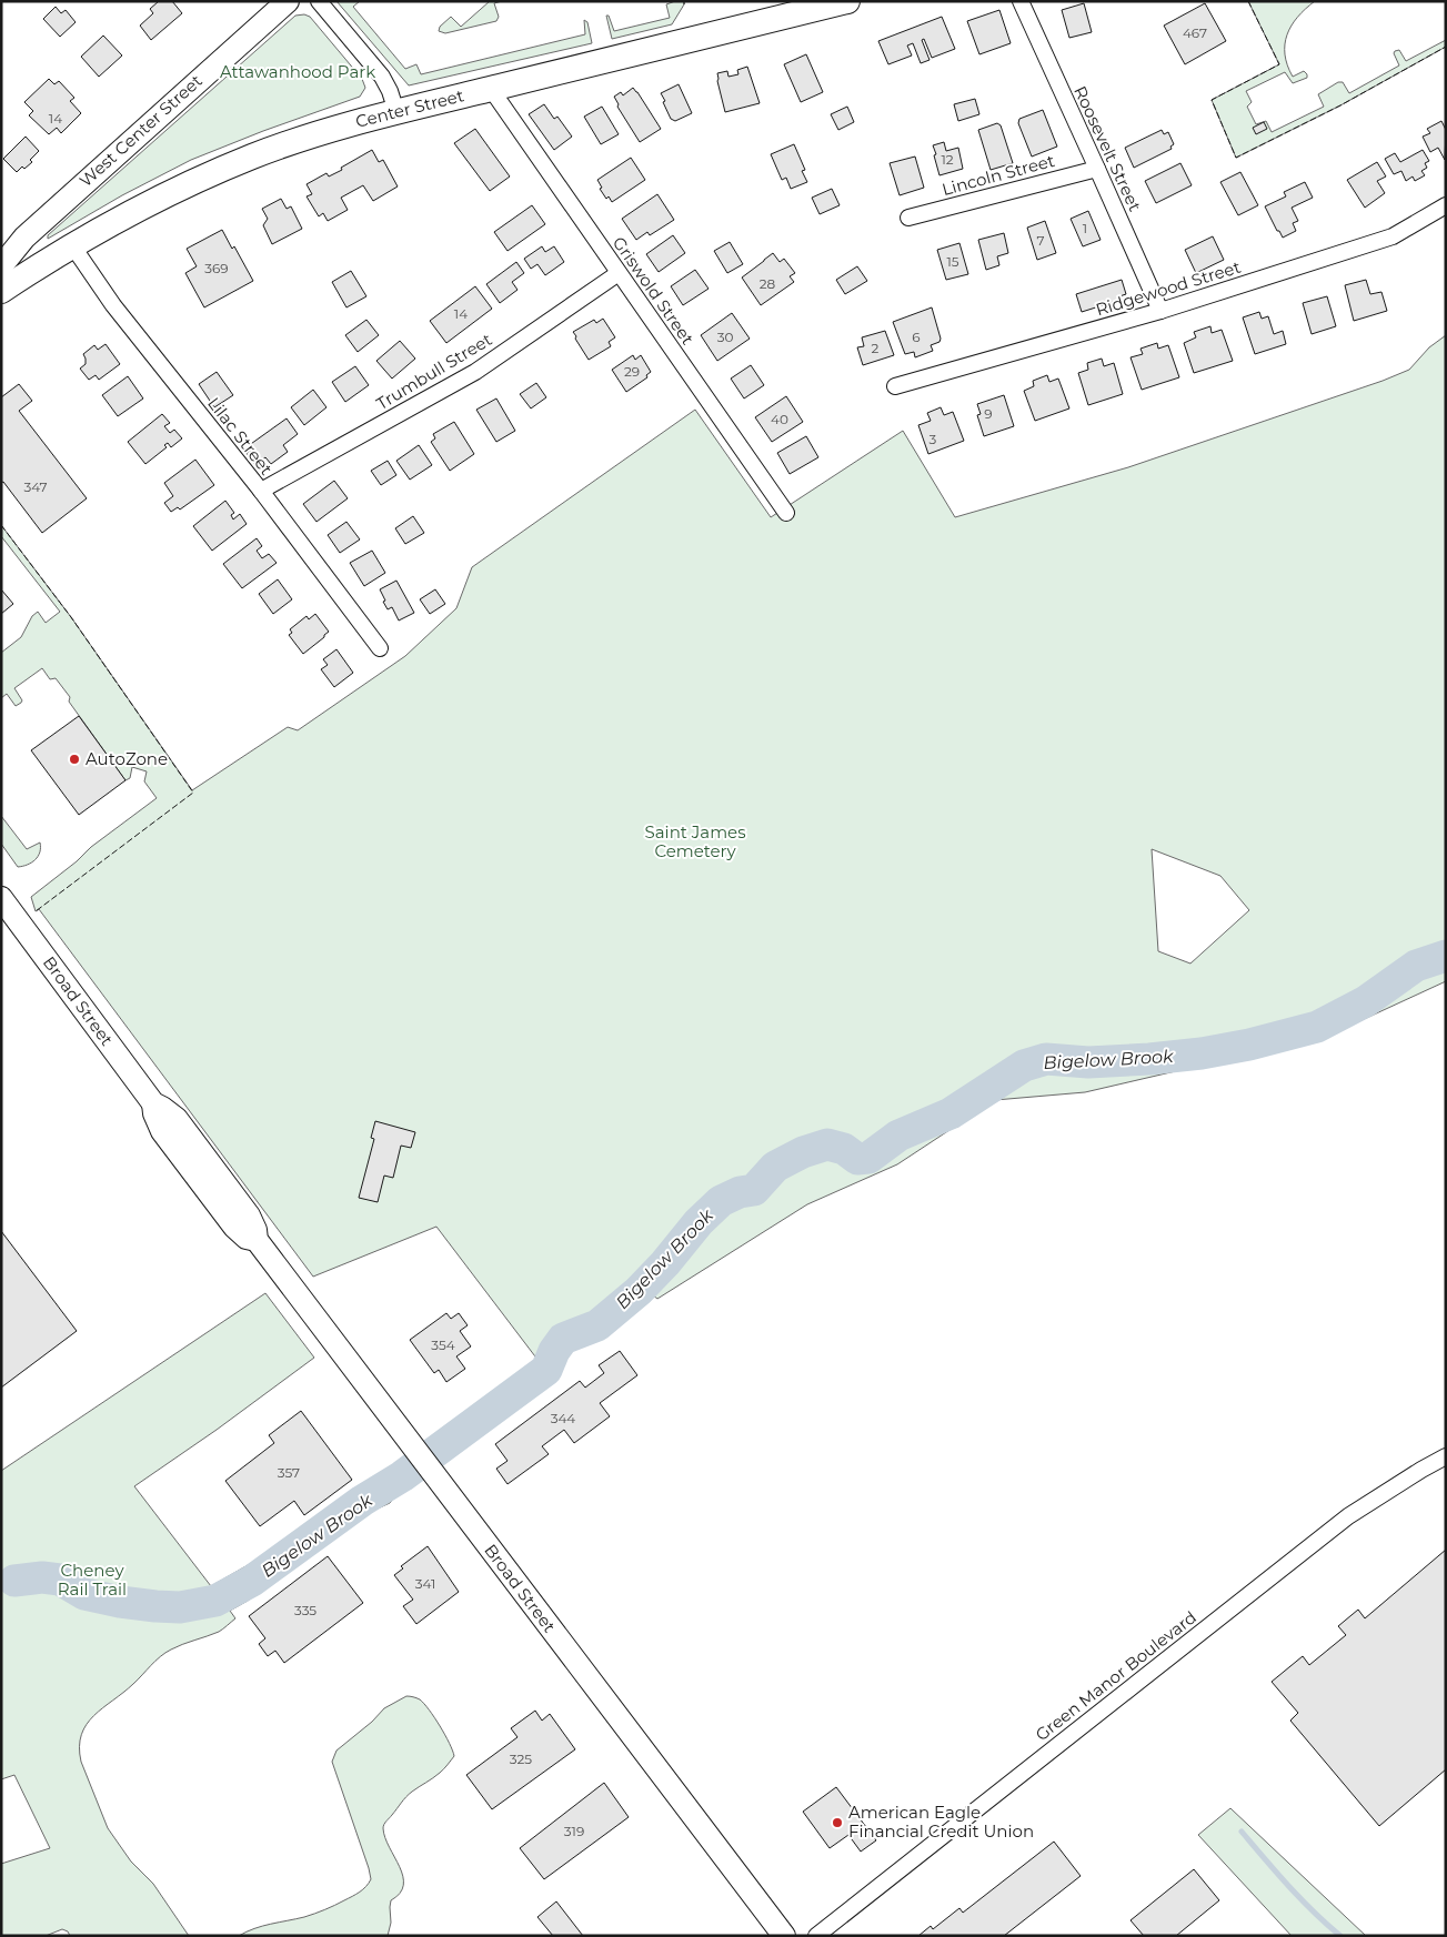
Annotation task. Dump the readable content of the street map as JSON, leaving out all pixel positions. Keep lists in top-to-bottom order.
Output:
{
  "streets": {
    "main road": ["Center Street", "West Center Street", "Broad Street"],
    "street": [
      "Roosevelt Street",
      "Lincoln Street",
      "Ridgewood Street",
      "Griswold Street",
      "Trumbull Street",
      "Lilac Street",
      "Green Manor Boulevard"
    ]
  },
  "crossings": [
    ["Center Street", "Griswold Street"],
    ["Center Street", "Lilac Street"],
    ["Roosevelt Street", "Lincoln Street"],
    ["Roosevelt Street", "Ridgewood Street"],
    ["Griswold Street", "Trumbull Street"],
    ["Trumbull Street", "Lilac Street"]
  ],
  "water": ["Bigelow Brook"],
  "parks": ["Attawanhood Park", "Saint James Cemetery", "Cheney Rail Trail"],
  "places": ["AutoZone", "American Eagle Financial Credit Union"],
  "house_numbers": [
    "467",
    "14",
    "12",
    "1",
    "7",
    "15",
    "369",
    "28",
    "14",
    "30",
    "6",
    "2",
    "29",
    "9",
    "40",
    "3",
    "347",
    "354",
    "344",
    "357",
    "341",
    "335",
    "325",
    "319"
  ]
}
